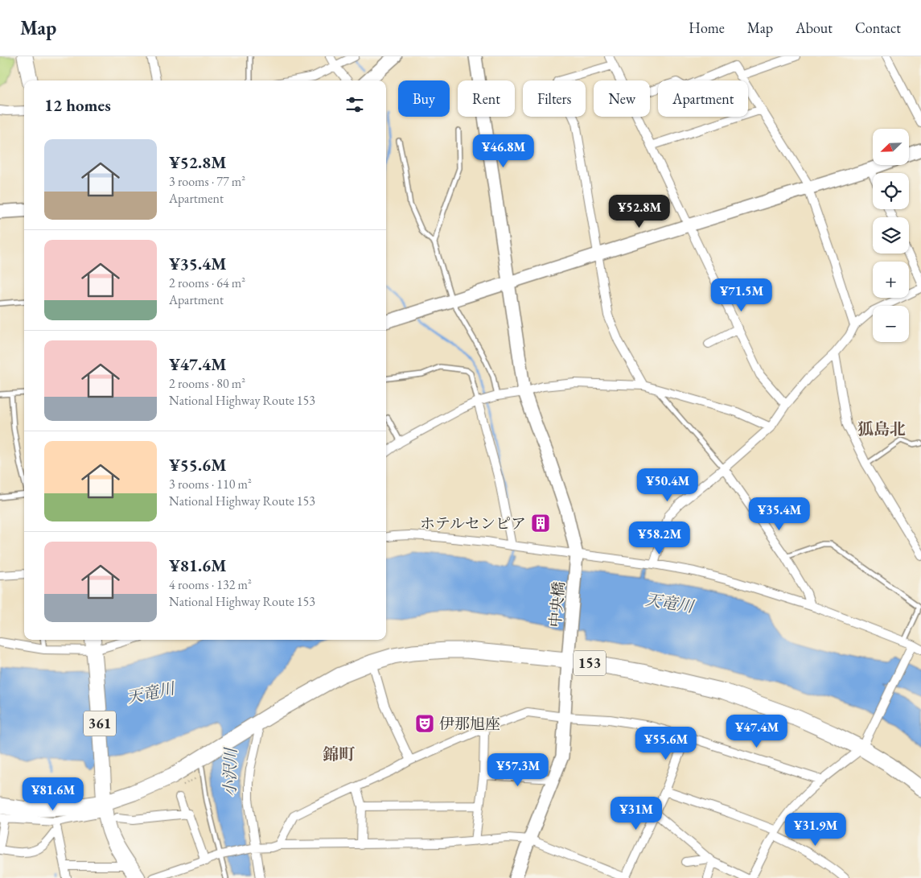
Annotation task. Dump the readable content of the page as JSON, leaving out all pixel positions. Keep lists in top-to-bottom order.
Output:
{
  "streets": {
    "highway": ["153", "361"],
    "street": ["中央橋"]
  },
  "crossings": [
    ["中央橋", "153"],
    ["153", "361"]
  ],
  "districts": ["狐島北", "錦町"],
  "water": ["天竜川", "小沢川"],
  "places": {
    "building": ["ホテルセンピア"],
    "theatre": ["伊那旭座"]
  },
  "north": "bottom left",
  "page": {
    "header": "Map",
    "nav": [
      "Home",
      "Map",
      "About",
      "Contact"
    ],
    "chip": [
      "Buy",
      "Rent",
      "Filters",
      "New",
      "Apartment"
    ],
    "heading": "12 homes",
    "map_buttons": ["+", "−"],
    "list": [
      {
        "name": "¥52.8M",
        "note": "3 rooms · 77 m² · Apartment"
      },
      {
        "name": "¥35.4M",
        "note": "2 rooms · 64 m² · Apartment"
      },
      {
        "name": "¥47.4M",
        "note": "2 rooms · 80 m² · National Highway Route 153"
      },
      {
        "name": "¥55.6M",
        "note": "3 rooms · 110 m² · National Highway Route 153"
      },
      {
        "name": "¥81.6M",
        "note": "4 rooms · 132 m² · National Highway Route 153"
      }
    ],
    "price": [
      "¥46.8M",
      "¥52.8M",
      "¥71.5M",
      "¥50.4M",
      "¥35.4M",
      "¥58.2M",
      "¥47.4M",
      "¥55.6M",
      "¥57.3M",
      "¥81.6M",
      "¥31M",
      "¥31.9M"
    ]
  }
}
